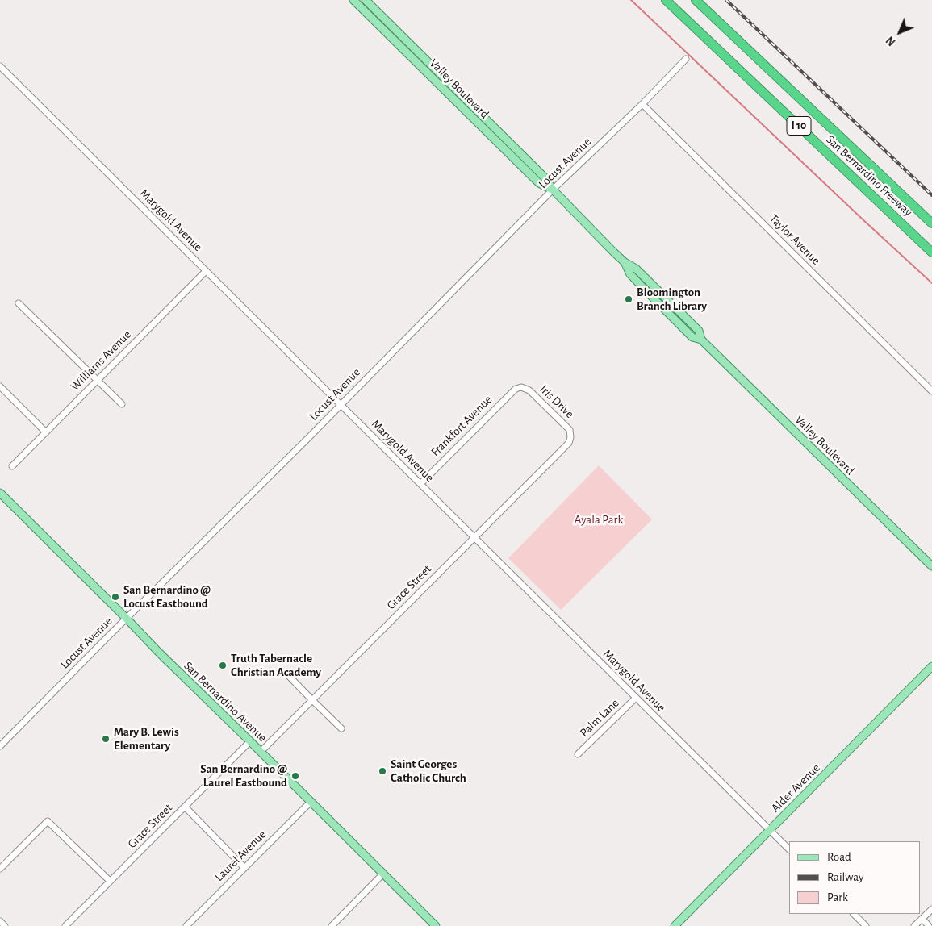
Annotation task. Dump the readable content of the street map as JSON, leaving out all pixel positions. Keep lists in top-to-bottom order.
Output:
{
  "streets": {
    "highway": ["I 10", "San Bernardino Freeway"],
    "main road": ["Valley Boulevard", "San Bernardino Avenue", "Alder Avenue"],
    "street": [
      "Locust Avenue",
      "Marygold Avenue",
      "Taylor Avenue",
      "Williams Avenue",
      "Iris Drive",
      "Frankfort Avenue",
      "Grace Street",
      "Palm Lane",
      "Laurel Avenue"
    ]
  },
  "crossings": [
    ["Valley Boulevard", "Locust Avenue"],
    ["Locust Avenue", "Marygold Avenue"],
    ["Locust Avenue", "Taylor Avenue"],
    ["Locust Avenue", "San Bernardino Avenue"],
    ["Marygold Avenue", "Williams Avenue"],
    ["Marygold Avenue", "Frankfort Avenue"],
    ["Marygold Avenue", "Grace Street"],
    ["Marygold Avenue", "Palm Lane"],
    ["Marygold Avenue", "Alder Avenue"],
    ["Iris Drive", "Frankfort Avenue"],
    ["Iris Drive", "Grace Street"],
    ["Grace Street", "San Bernardino Avenue"],
    ["San Bernardino Avenue", "Laurel Avenue"]
  ],
  "parks": ["Ayala Park"],
  "places": [
    "Bloomington Branch Library",
    "San Bernardino @ Locust Eastbound",
    "Truth Tabernacle Christian Academy",
    "Mary B. Lewis Elementary",
    "Saint Georges Catholic Church",
    "San Bernardino @ Laurel Eastbound"
  ],
  "legend": ["Road", "Railway", "Park"],
  "north": "bottom left"
}
